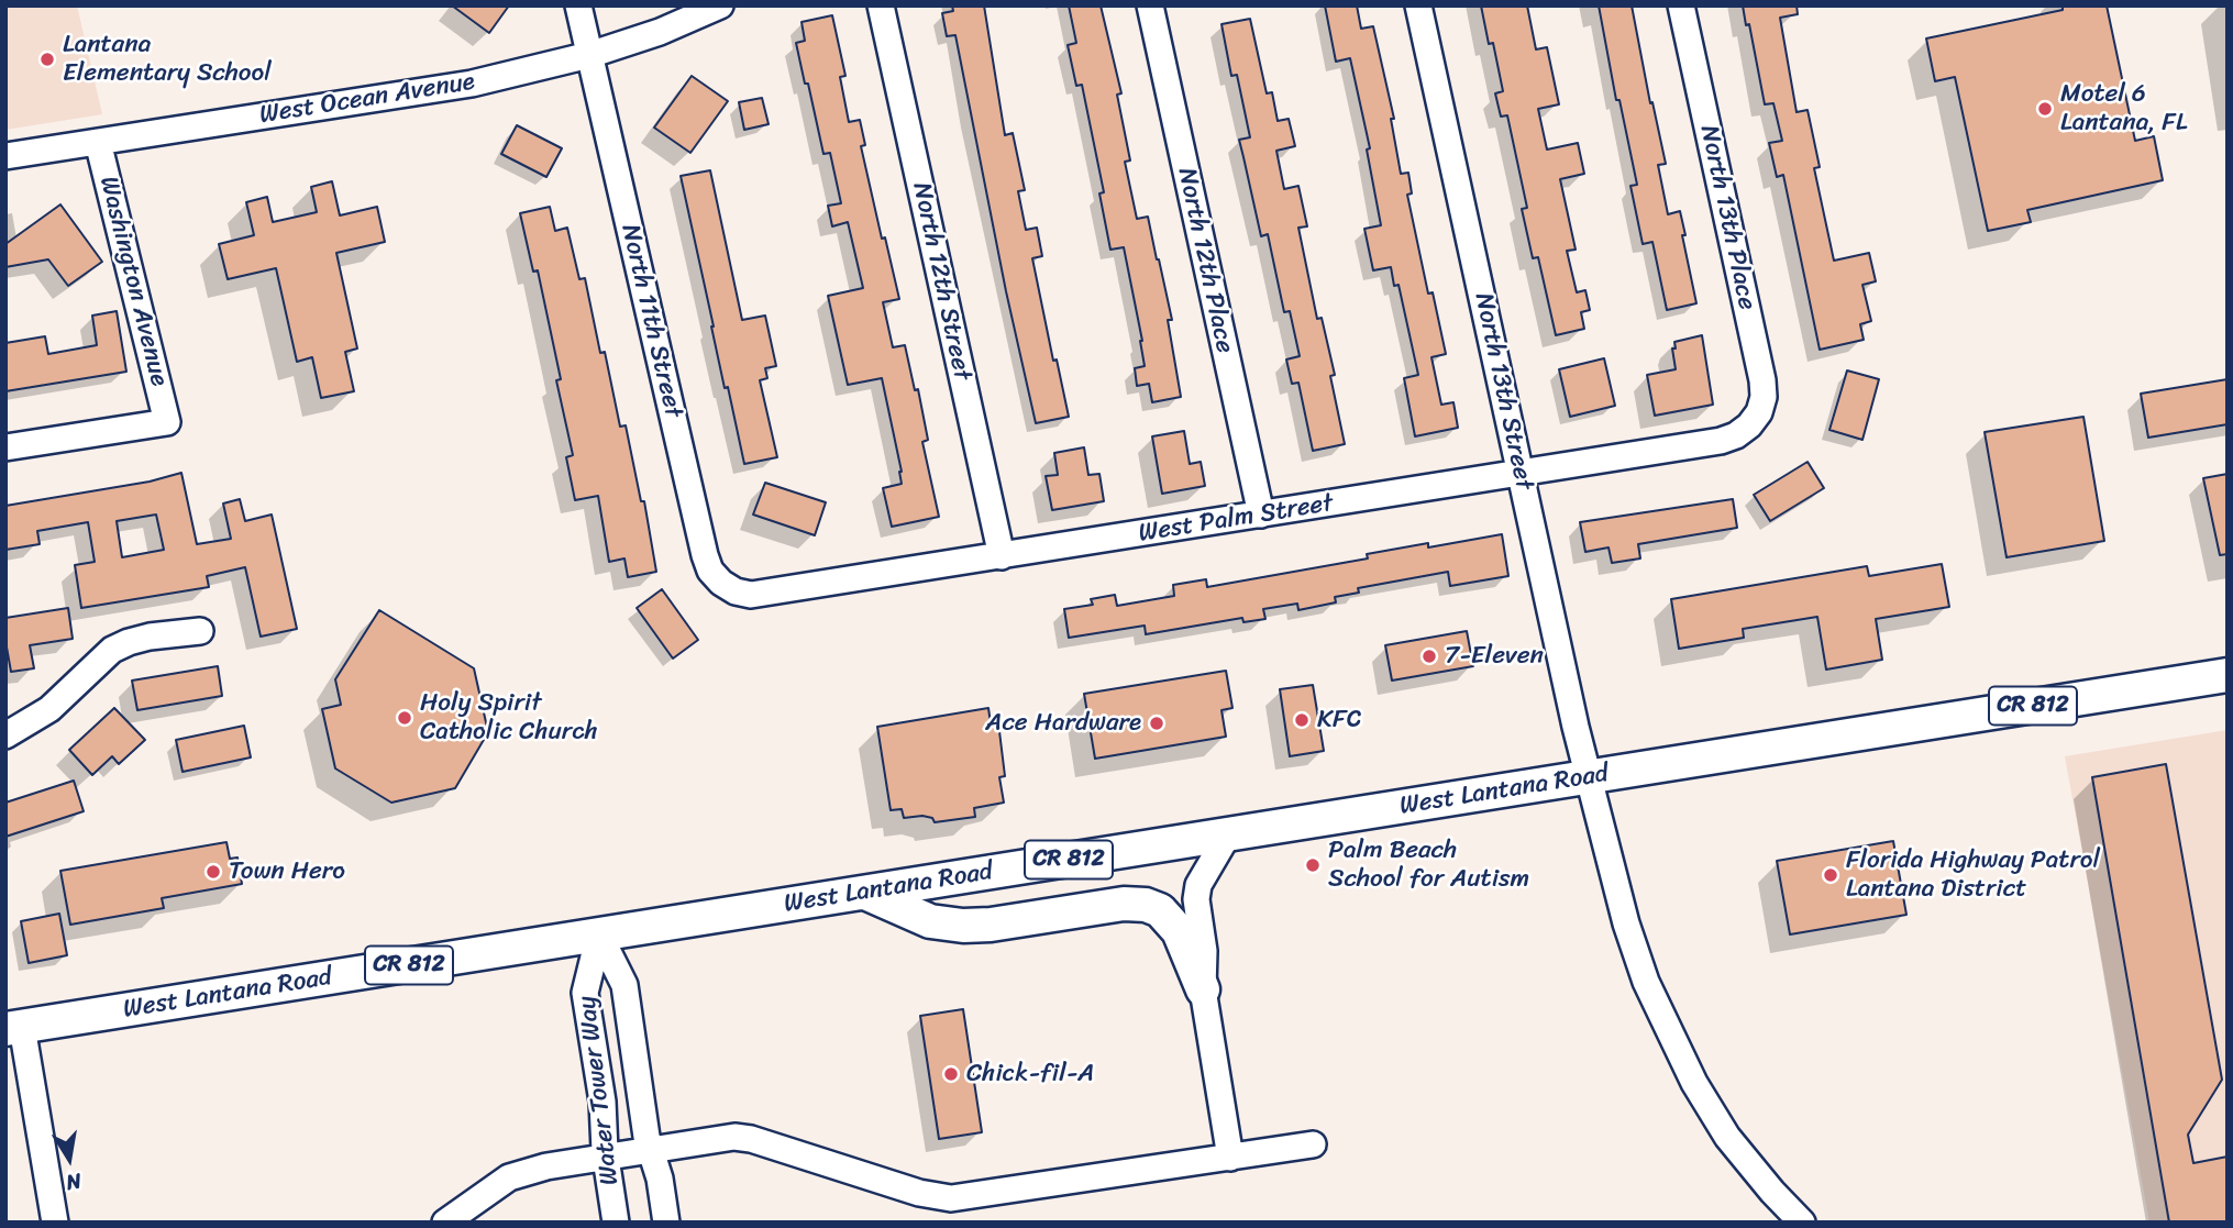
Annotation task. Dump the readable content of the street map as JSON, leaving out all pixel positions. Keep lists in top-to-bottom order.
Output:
{
  "streets": {
    "main road": ["CR 812", "West Lantana Road"],
    "street": [
      "West Ocean Avenue",
      "North 13th Place",
      "North 12th Place",
      "Washington Avenue",
      "North 12th Street",
      "North 11th Street",
      "North 13th Street",
      "West Palm Street",
      "Water Tower Way"
    ]
  },
  "crossings": [
    ["West Ocean Avenue", "Washington Avenue"],
    ["West Ocean Avenue", "North 11th Street"],
    ["North 13th Place", "West Palm Street"],
    ["North 12th Place", "West Palm Street"],
    ["North 12th Street", "West Palm Street"],
    ["North 11th Street", "West Palm Street"],
    ["North 13th Street", "West Palm Street"],
    ["North 13th Street", "West Lantana Road"],
    ["West Lantana Road", "Water Tower Way"]
  ],
  "places": [
    "Lantana Elementary School",
    "Motel 6 Lantana, FL",
    "7-Eleven",
    "Holy Spirit Catholic Church",
    "KFC",
    "Ace Hardware",
    "Palm Beach School for Autism",
    "Town Hero",
    "Florida Highway Patrol Lantana District",
    "Chick-fil-A"
  ],
  "north": "bottom"
}
